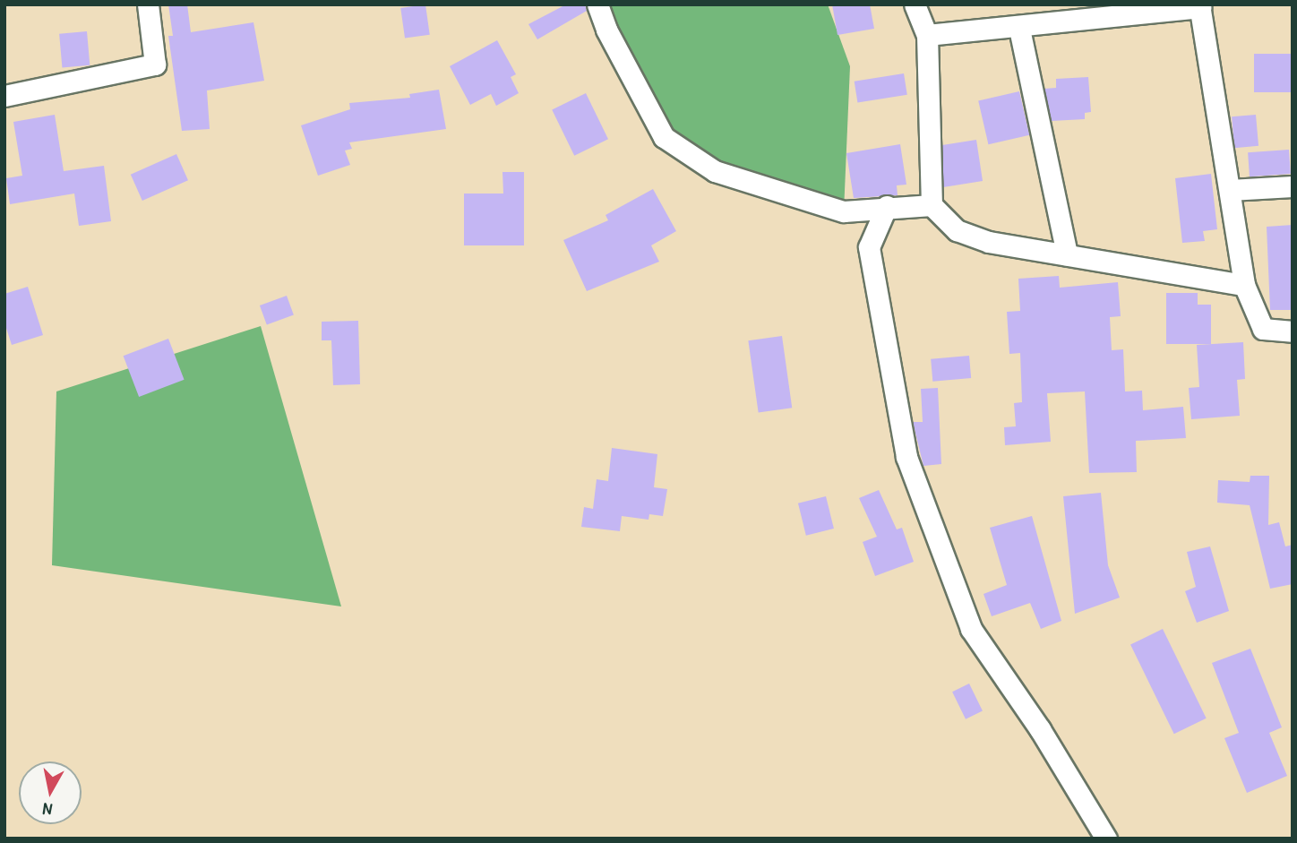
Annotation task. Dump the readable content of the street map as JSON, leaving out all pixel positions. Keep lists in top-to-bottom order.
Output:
{
  "north": "bottom"
}
